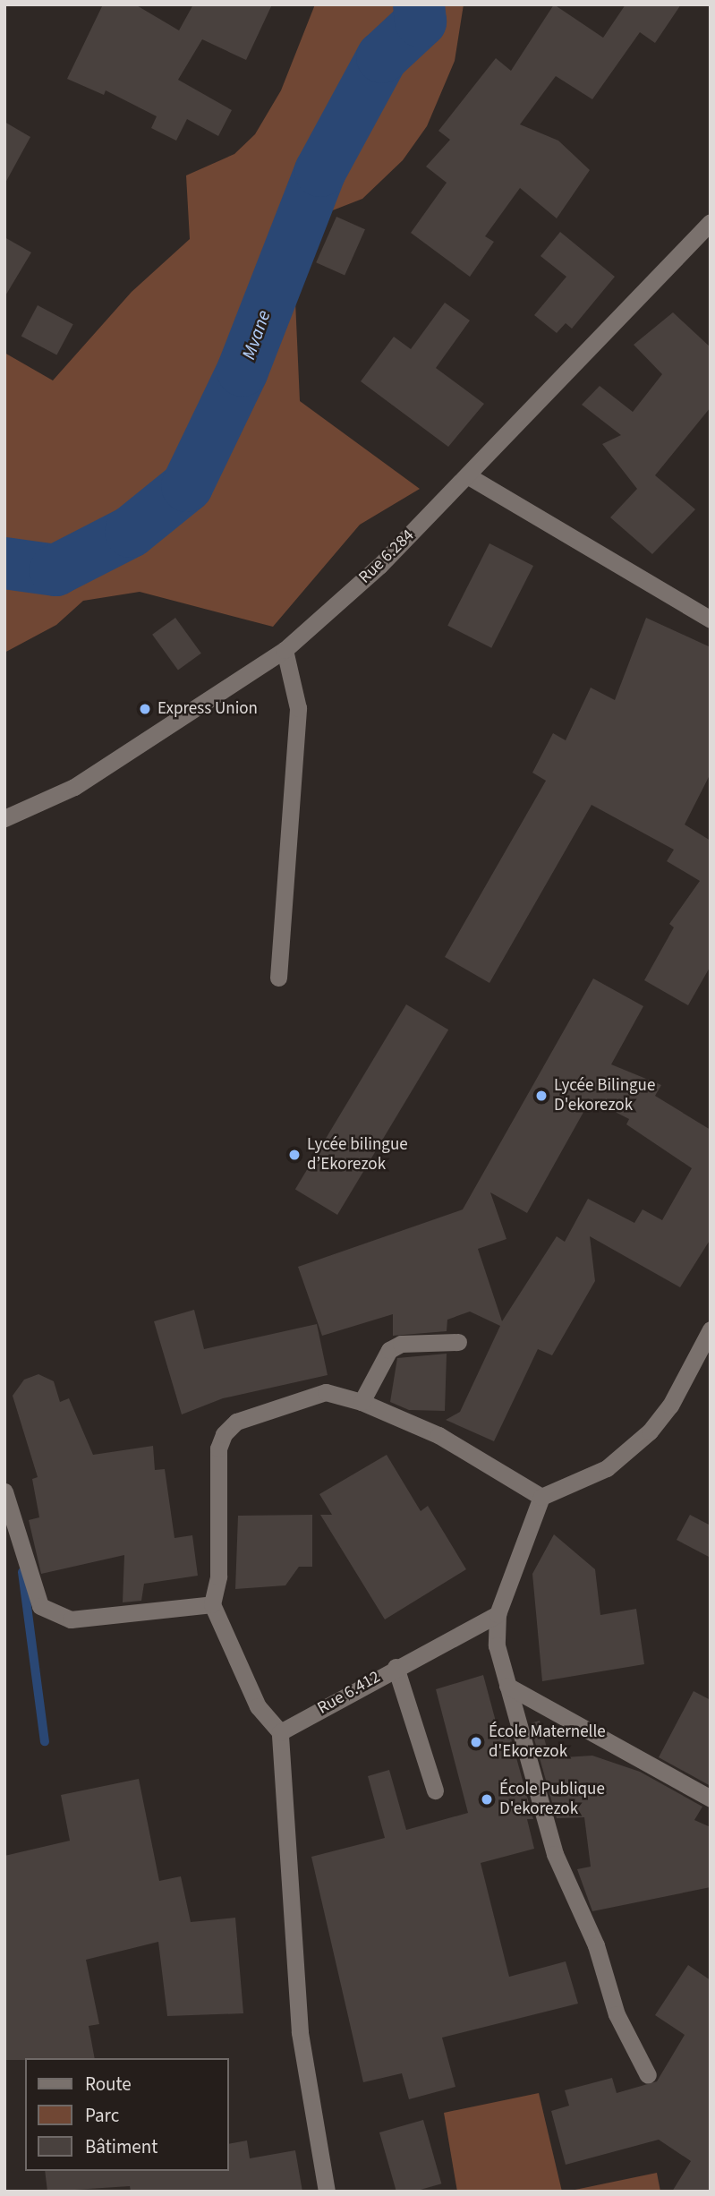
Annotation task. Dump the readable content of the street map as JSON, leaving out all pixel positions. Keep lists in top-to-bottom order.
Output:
{
  "streets": {
    "street": ["Rue 6.284", "Rue 6.412"]
  },
  "water": ["Mvane"],
  "places": [
    "Express Union",
    "Lycée Bilingue D'ekorezok",
    "Lycée bilingue d’Ekorezok",
    "École Maternelle d'Ekorezok",
    "École Publique D'ekorezok"
  ],
  "legend": ["Route", "Parc", "Bâtiment"]
}
